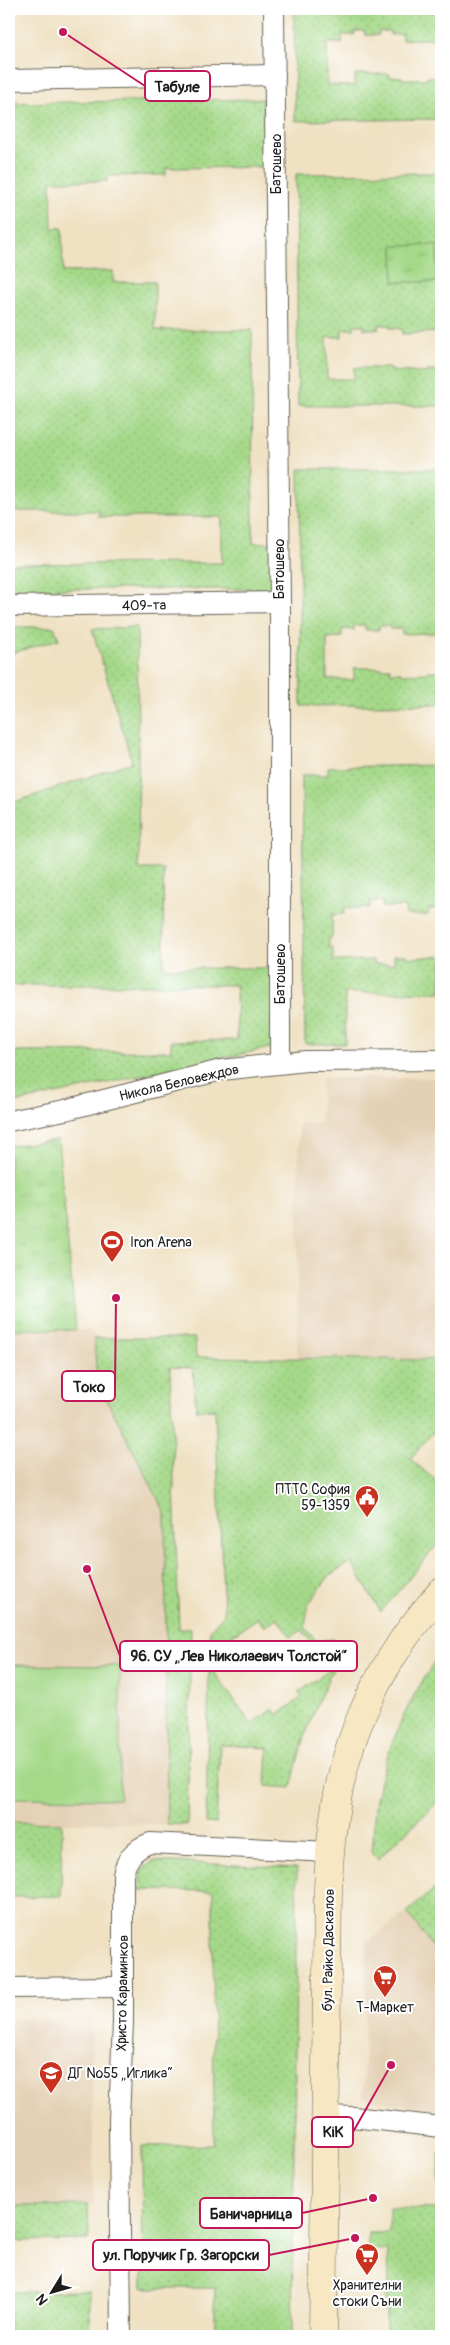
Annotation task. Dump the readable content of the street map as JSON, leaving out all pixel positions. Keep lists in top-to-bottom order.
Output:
{
  "streets": {
    "street": [
      "Батошево",
      "409-та",
      "Никола Беловеждов",
      "бул. Райко Даскалов",
      "Христо Караминков"
    ]
  },
  "crossings": [
    ["Батошево", "409-та"],
    ["Батошево", "Никола Беловеждов"],
    ["бул. Райко Даскалов", "Христо Караминков"]
  ],
  "places": {
    "other": [
      "Табуле",
      "Токо",
      "96. СУ „Лев Николаевич Толстой“",
      "KiK",
      "Баничарница",
      "ул. Поручик Гр. Загорски"
    ],
    "sports": ["Iron Arena"],
    "public building": ["ПТТС София 59-1359"],
    "supermarket": ["Т-Маркет", "Хранителни стоки Съни"],
    "school or university": ["ДГ №55 „Иглика“"]
  },
  "north": "bottom left"
}
